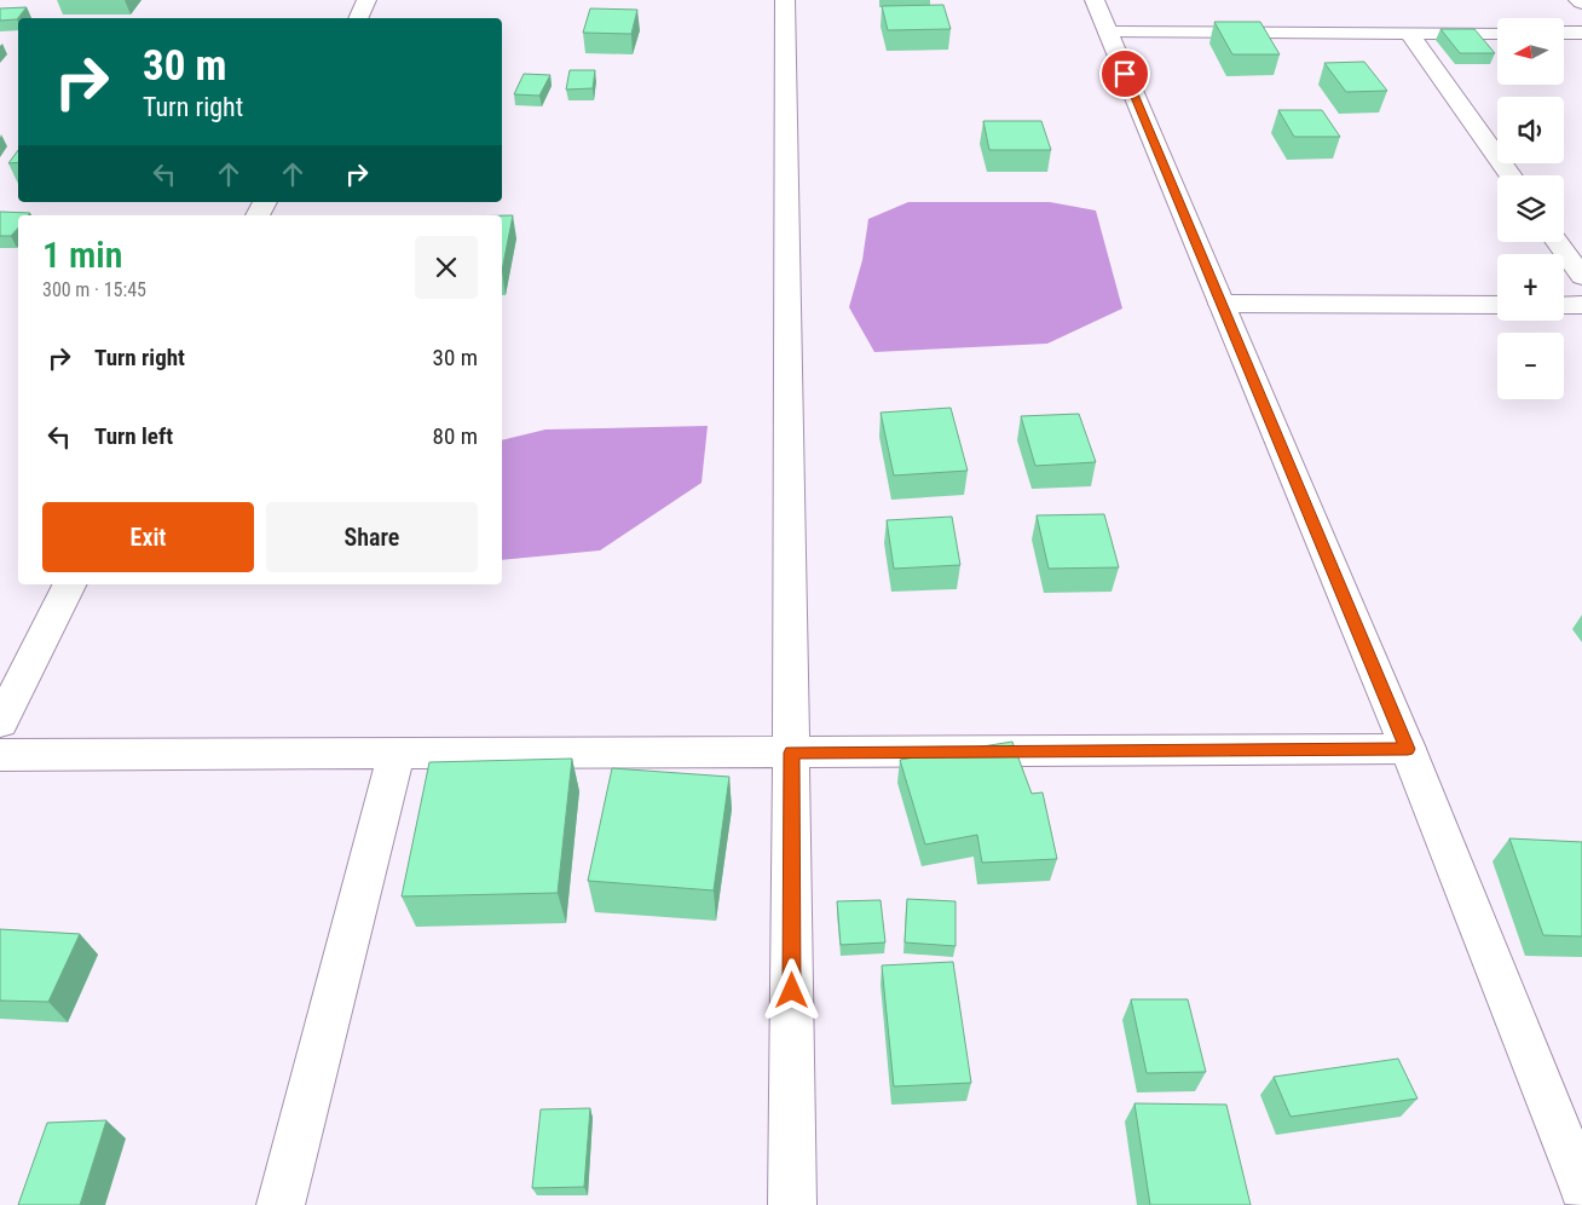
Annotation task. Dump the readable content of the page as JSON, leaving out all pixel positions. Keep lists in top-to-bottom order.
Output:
{
  "north": "left",
  "page": {
    "map_buttons": ["+", "−"],
    "turn": ["30 m", "Turn right"],
    "heading": ["1 min", "300 m · 15:45"],
    "list": [
      {
        "name": "Turn right",
        "value": "30 m"
      },
      {
        "name": "Turn left",
        "value": "80 m"
      }
    ],
    "buttons": ["Exit", "Share"]
  }
}
